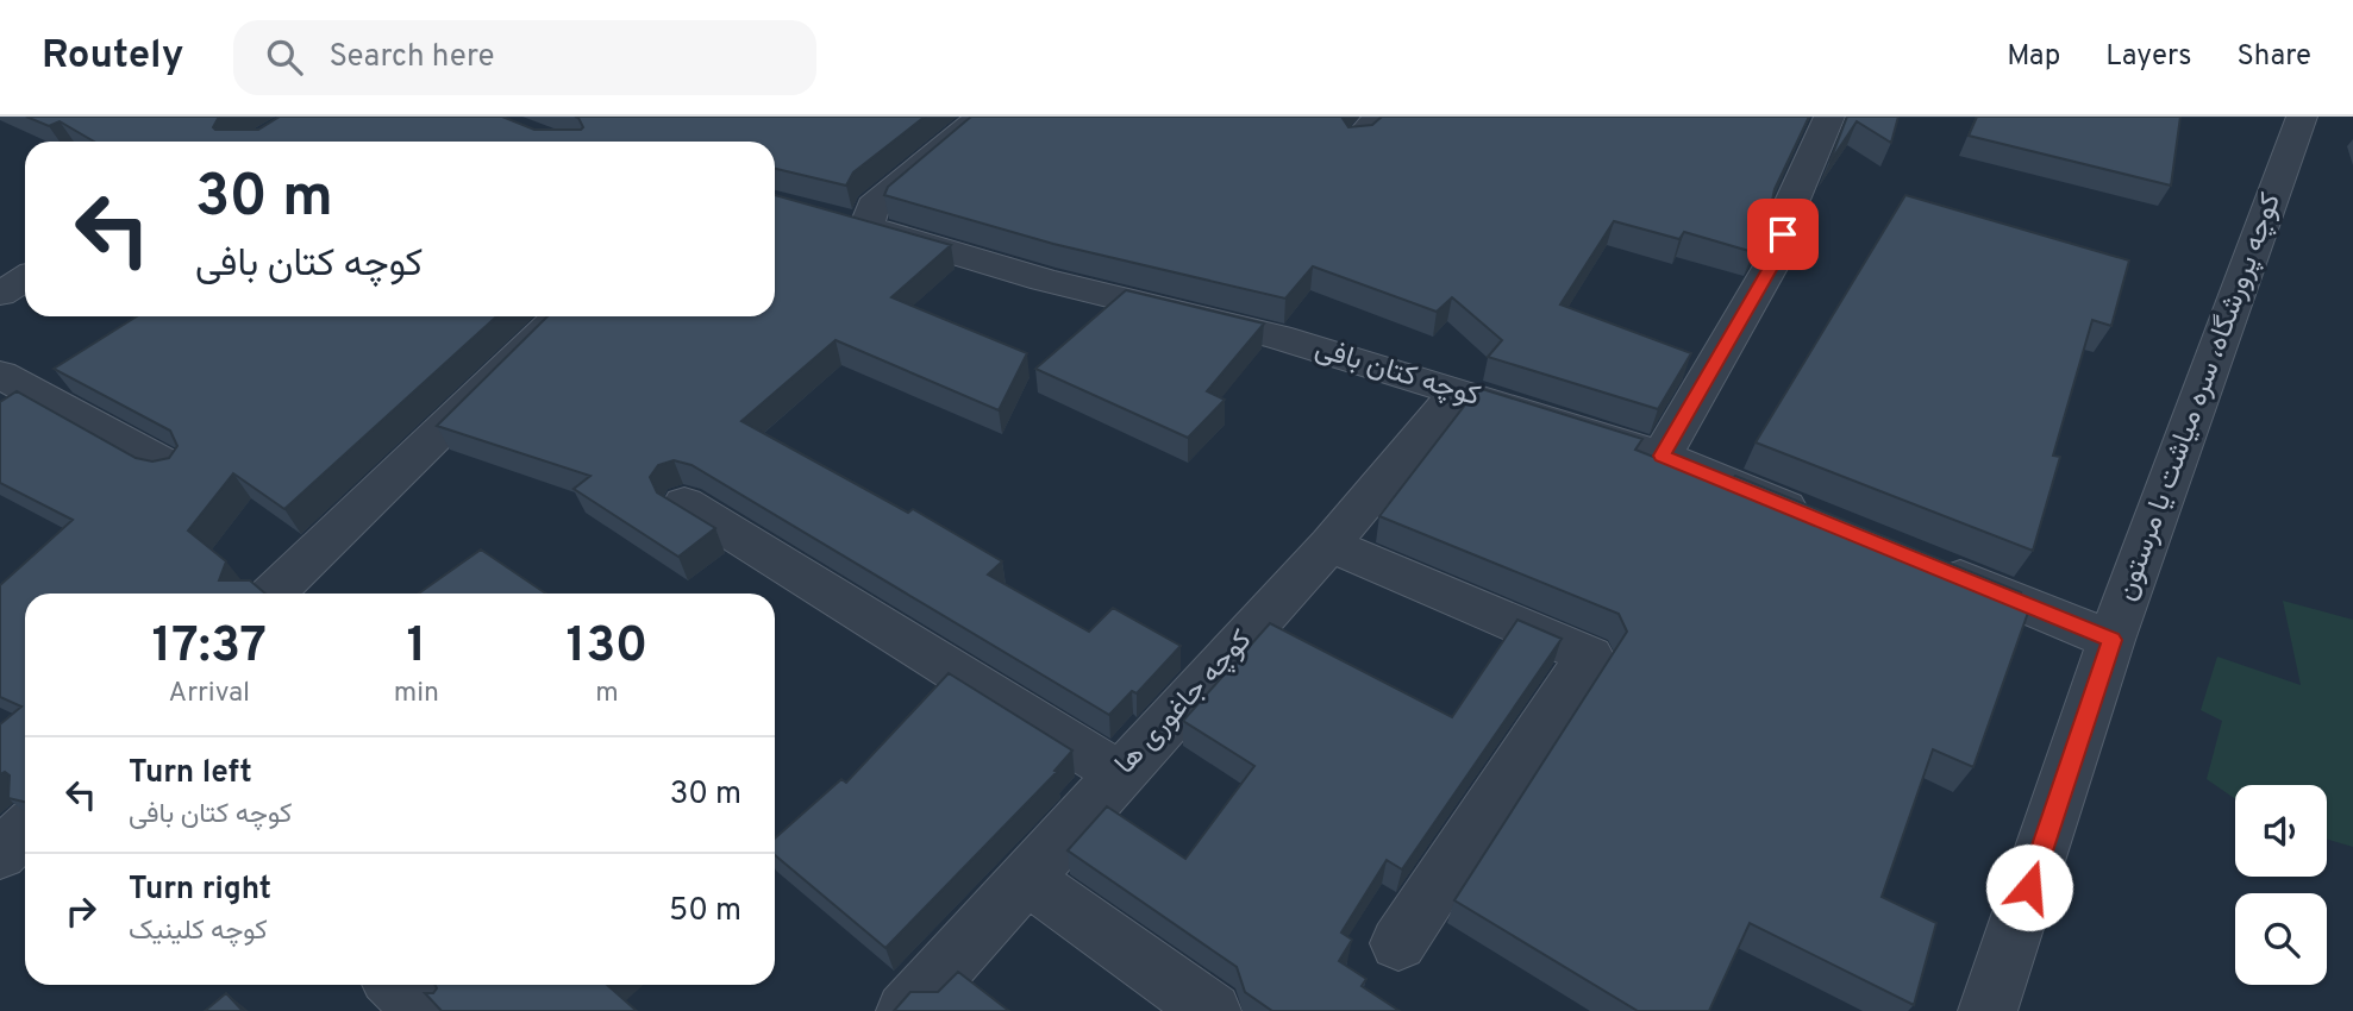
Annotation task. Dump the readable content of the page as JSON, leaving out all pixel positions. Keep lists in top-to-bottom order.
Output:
{
  "streets": {
    "street": ["کوچه کتان بافی", "کوچه پرورشگاه، سره میاشت یا مرستون", "کوچه جاغوری ها"]
  },
  "crossings": [
    ["کوچه کتان بافی", "کوچه جاغوری ها"]
  ],
  "page": {
    "header": "Routely",
    "search": "Search here",
    "nav": ["Map", "Layers", "Share"],
    "turn": ["30 m", "کوچه کتان بافی"],
    "eta": [
      "17:37",
      "Arrival",
      "1",
      "min",
      "130",
      "m"
    ],
    "list": [
      {
        "name": "Turn left",
        "note": "کوچه کتان بافی",
        "value": "30 m"
      },
      {
        "name": "Turn right",
        "note": "کوچه کلینیک",
        "value": "50 m"
      }
    ]
  }
}
